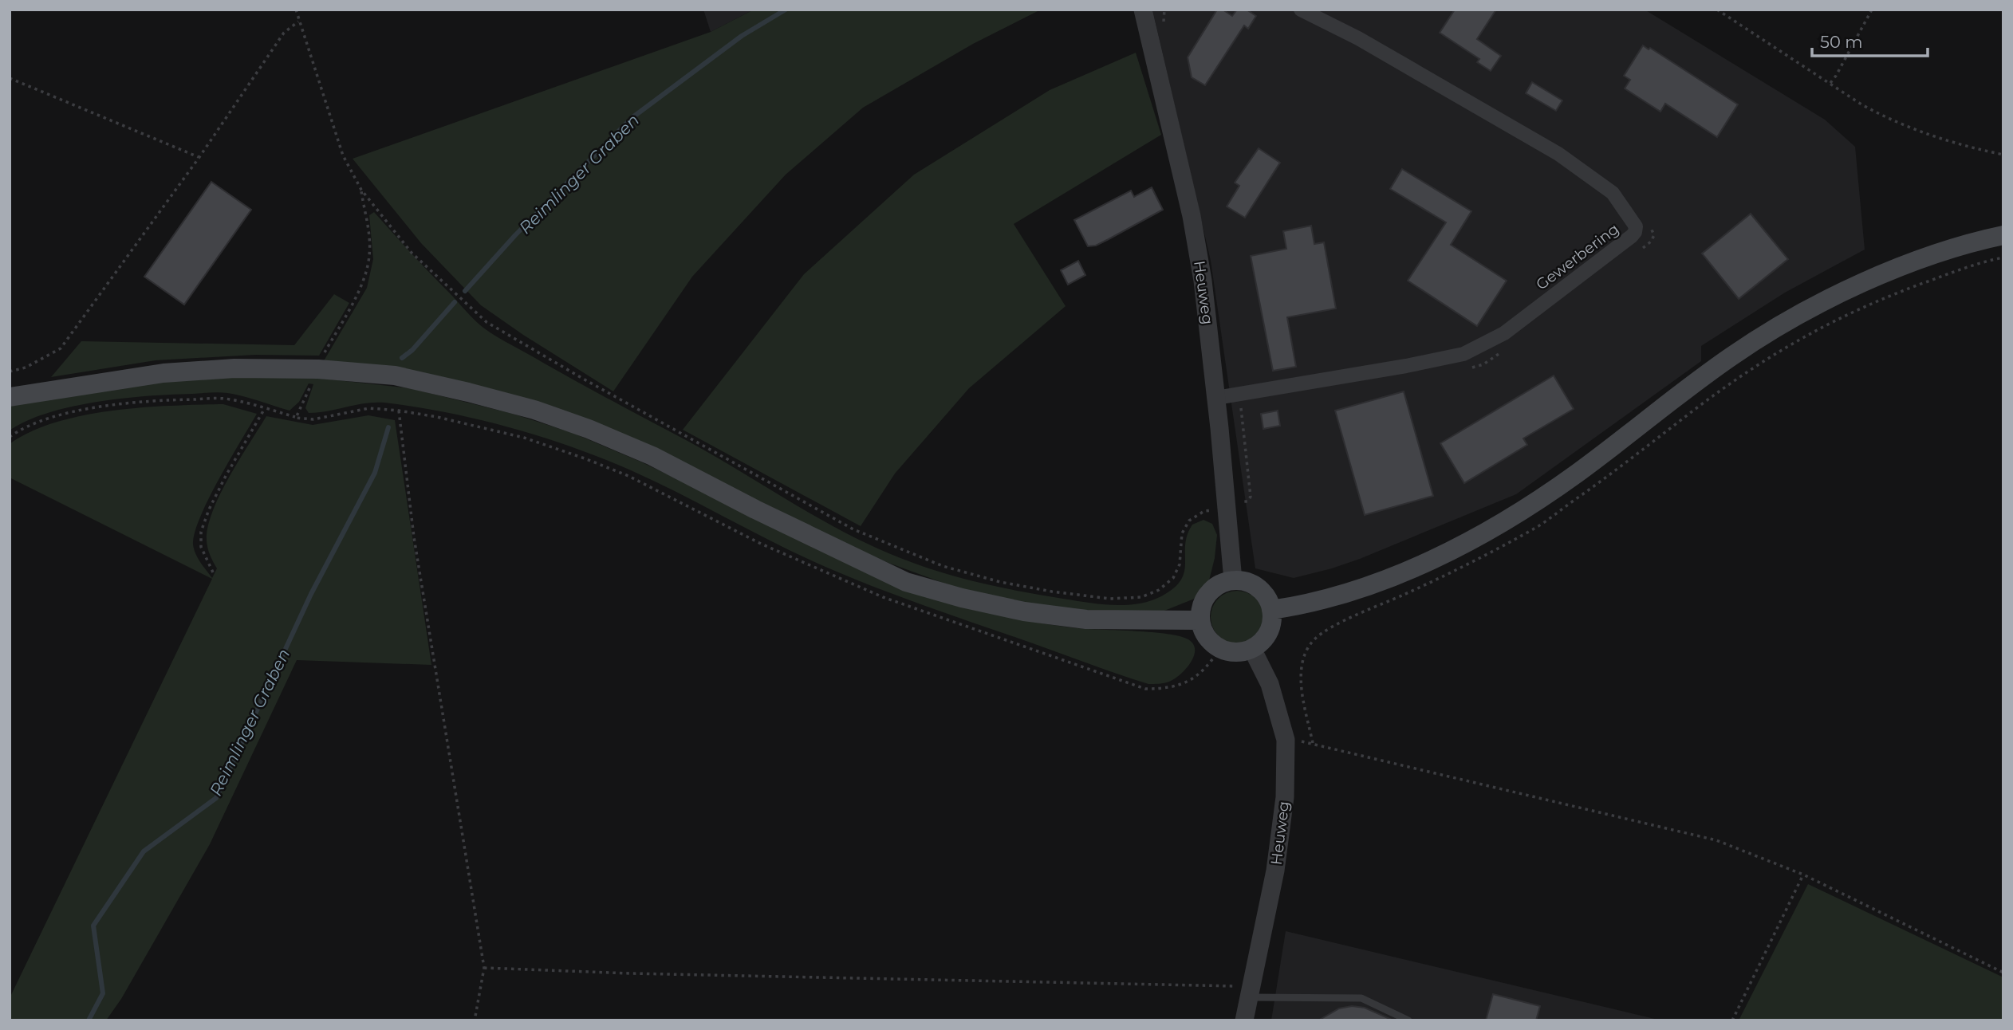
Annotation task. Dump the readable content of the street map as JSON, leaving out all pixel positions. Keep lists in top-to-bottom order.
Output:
{
  "streets": {
    "street": ["Gewerbering", "Heuweg"]
  },
  "crossings": [
    ["Gewerbering", "Heuweg"]
  ],
  "water": ["Reimlinger Graben"],
  "scale_bar": "50 m"
}
